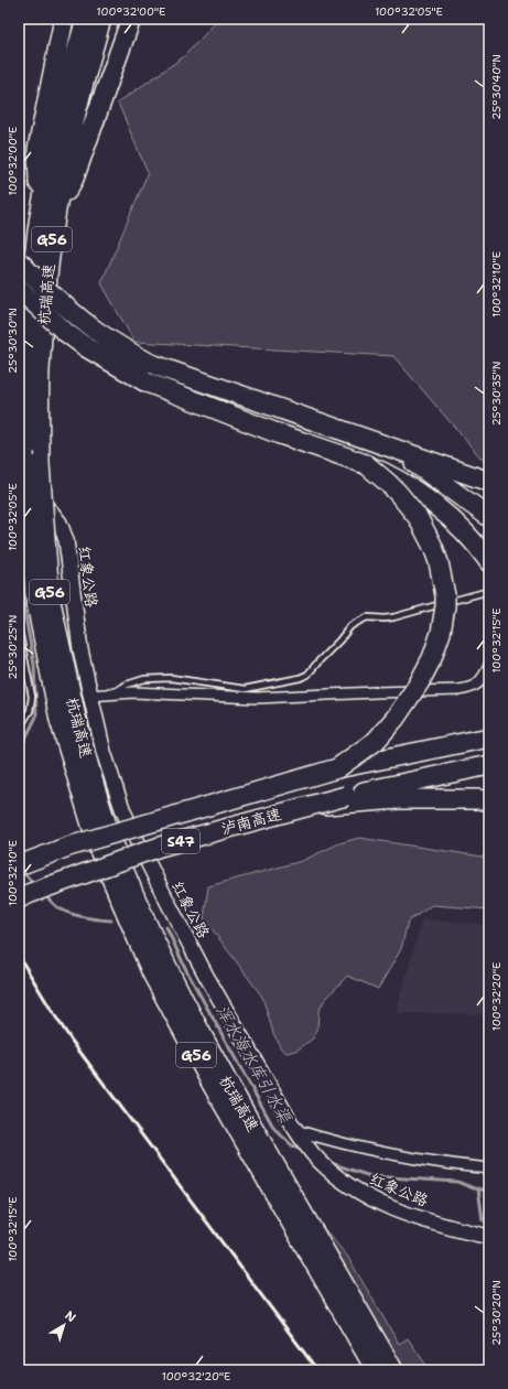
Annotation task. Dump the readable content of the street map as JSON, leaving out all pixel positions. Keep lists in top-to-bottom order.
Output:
{
  "streets": {
    "highway": [
      "G56",
      "杭瑞高速",
      "泸南高速",
      "S47"
    ],
    "main road": ["红象公路"]
  },
  "water": ["浑水海水库引水渠"],
  "north": "top right",
  "coordinates": [
    "100°32'00\"E",
    "100°32'05\"E",
    "25°30'40\"N",
    "100°32'10\"E",
    "25°30'30\"N",
    "25°30'35\"N",
    "100°32'15\"E",
    "25°30'25\"N",
    "100°32'20\"E",
    "25°30'20\"N"
  ]
}
